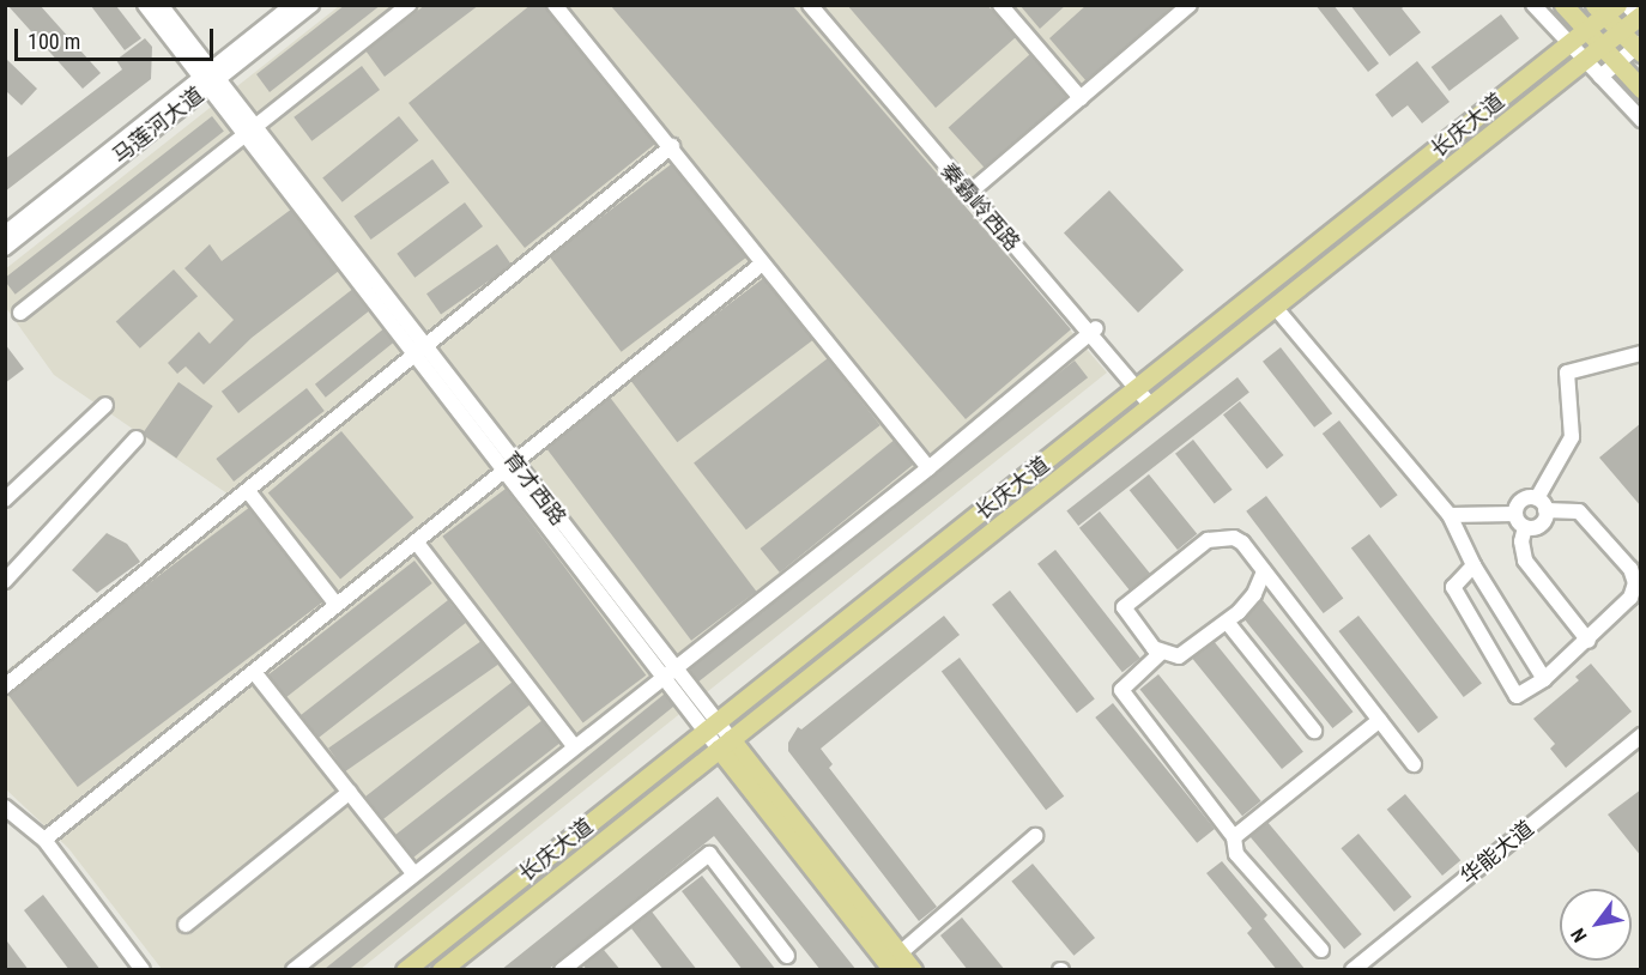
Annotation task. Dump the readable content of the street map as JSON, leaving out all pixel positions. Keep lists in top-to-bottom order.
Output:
{
  "streets": {
    "main road": ["长庆大道", "育才西路"],
    "street": ["马莲河大道", "秦霸岭西路", "华能大道"]
  },
  "crossings": [
    ["马莲河大道", "育才西路"],
    ["长庆大道", "秦霸岭西路"],
    ["长庆大道", "育才西路"]
  ],
  "scale_bar": "100 m",
  "north": "bottom left"
}
